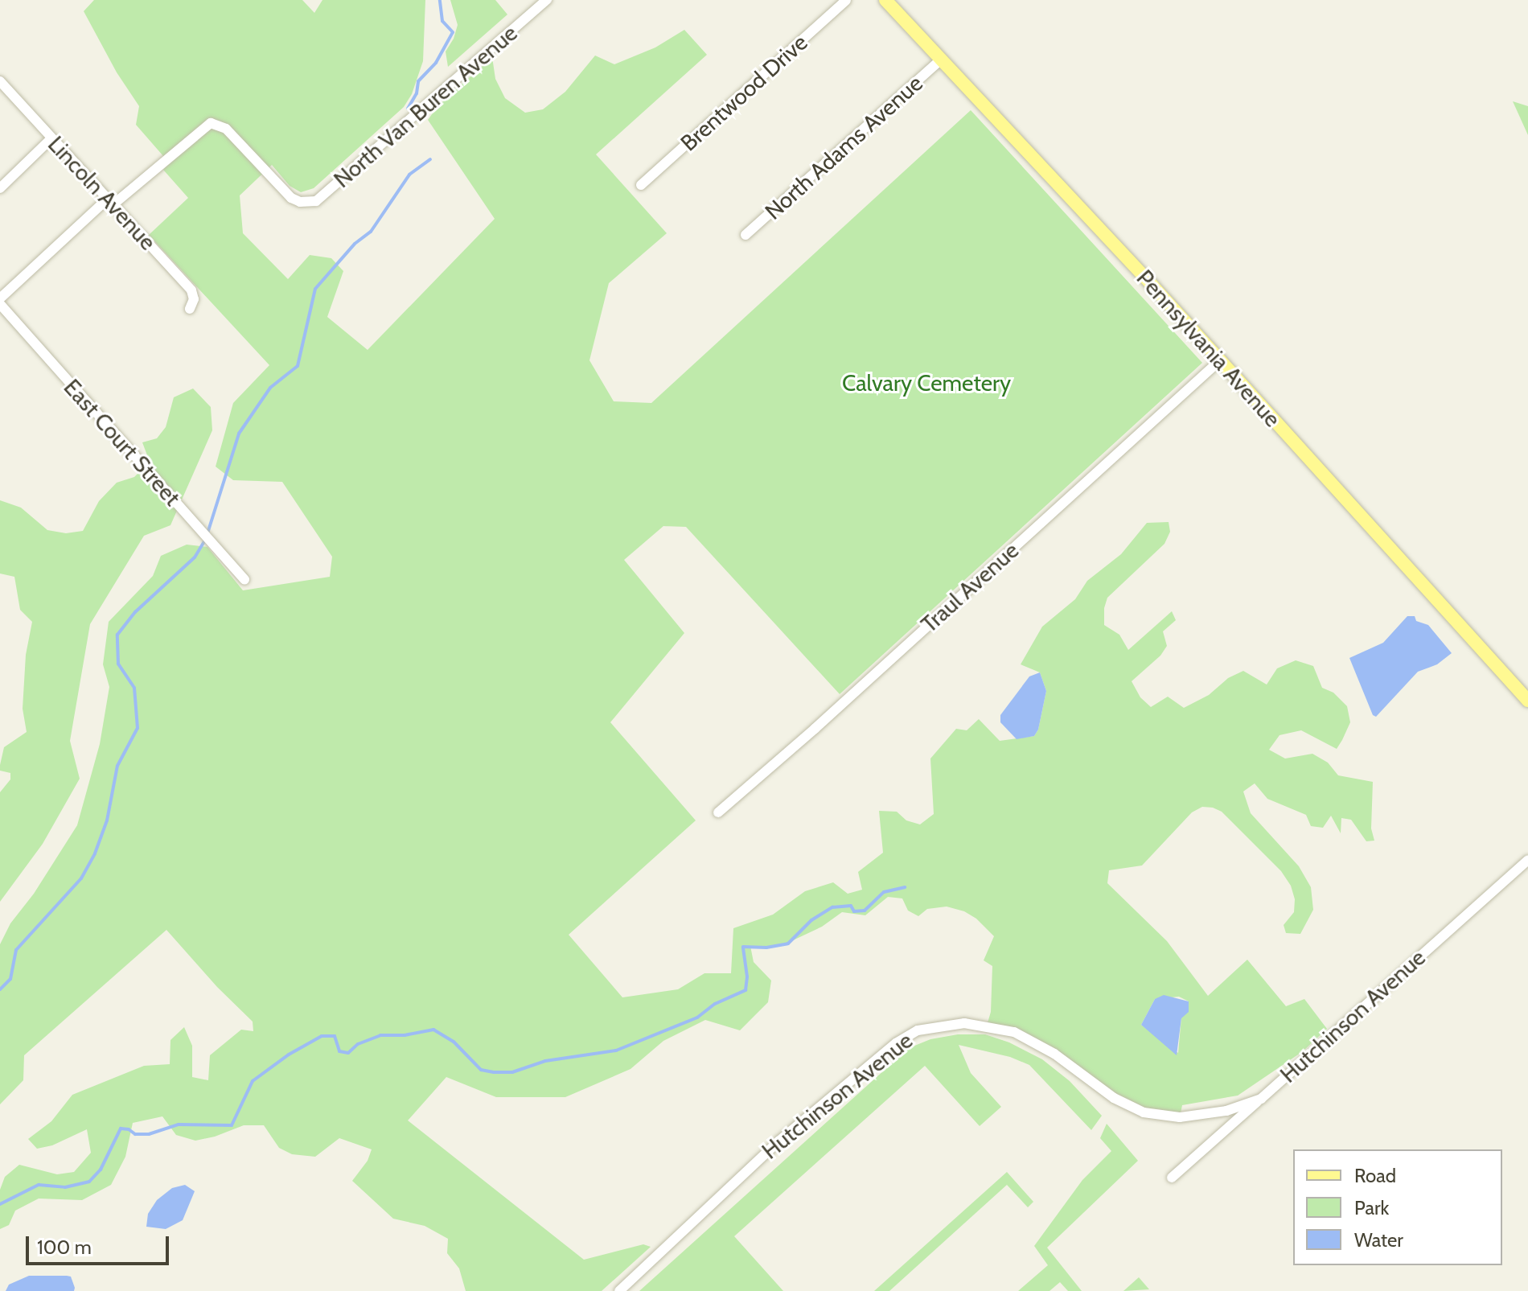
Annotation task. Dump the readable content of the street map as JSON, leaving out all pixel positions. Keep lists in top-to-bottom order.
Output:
{
  "streets": {
    "main road": ["Pennsylvania Avenue"],
    "street": [
      "Brentwood Drive",
      "North Van Buren Avenue",
      "North Adams Avenue",
      "Lincoln Avenue",
      "East Court Street",
      "Traul Avenue",
      "Hutchinson Avenue"
    ]
  },
  "crossings": [
    ["North Van Buren Avenue", "Lincoln Avenue"],
    ["North Adams Avenue", "Pennsylvania Avenue"],
    ["Pennsylvania Avenue", "Traul Avenue"]
  ],
  "parks": ["Calvary Cemetery"],
  "legend": ["Road", "Park", "Water"],
  "scale_bar": "100 m"
}
